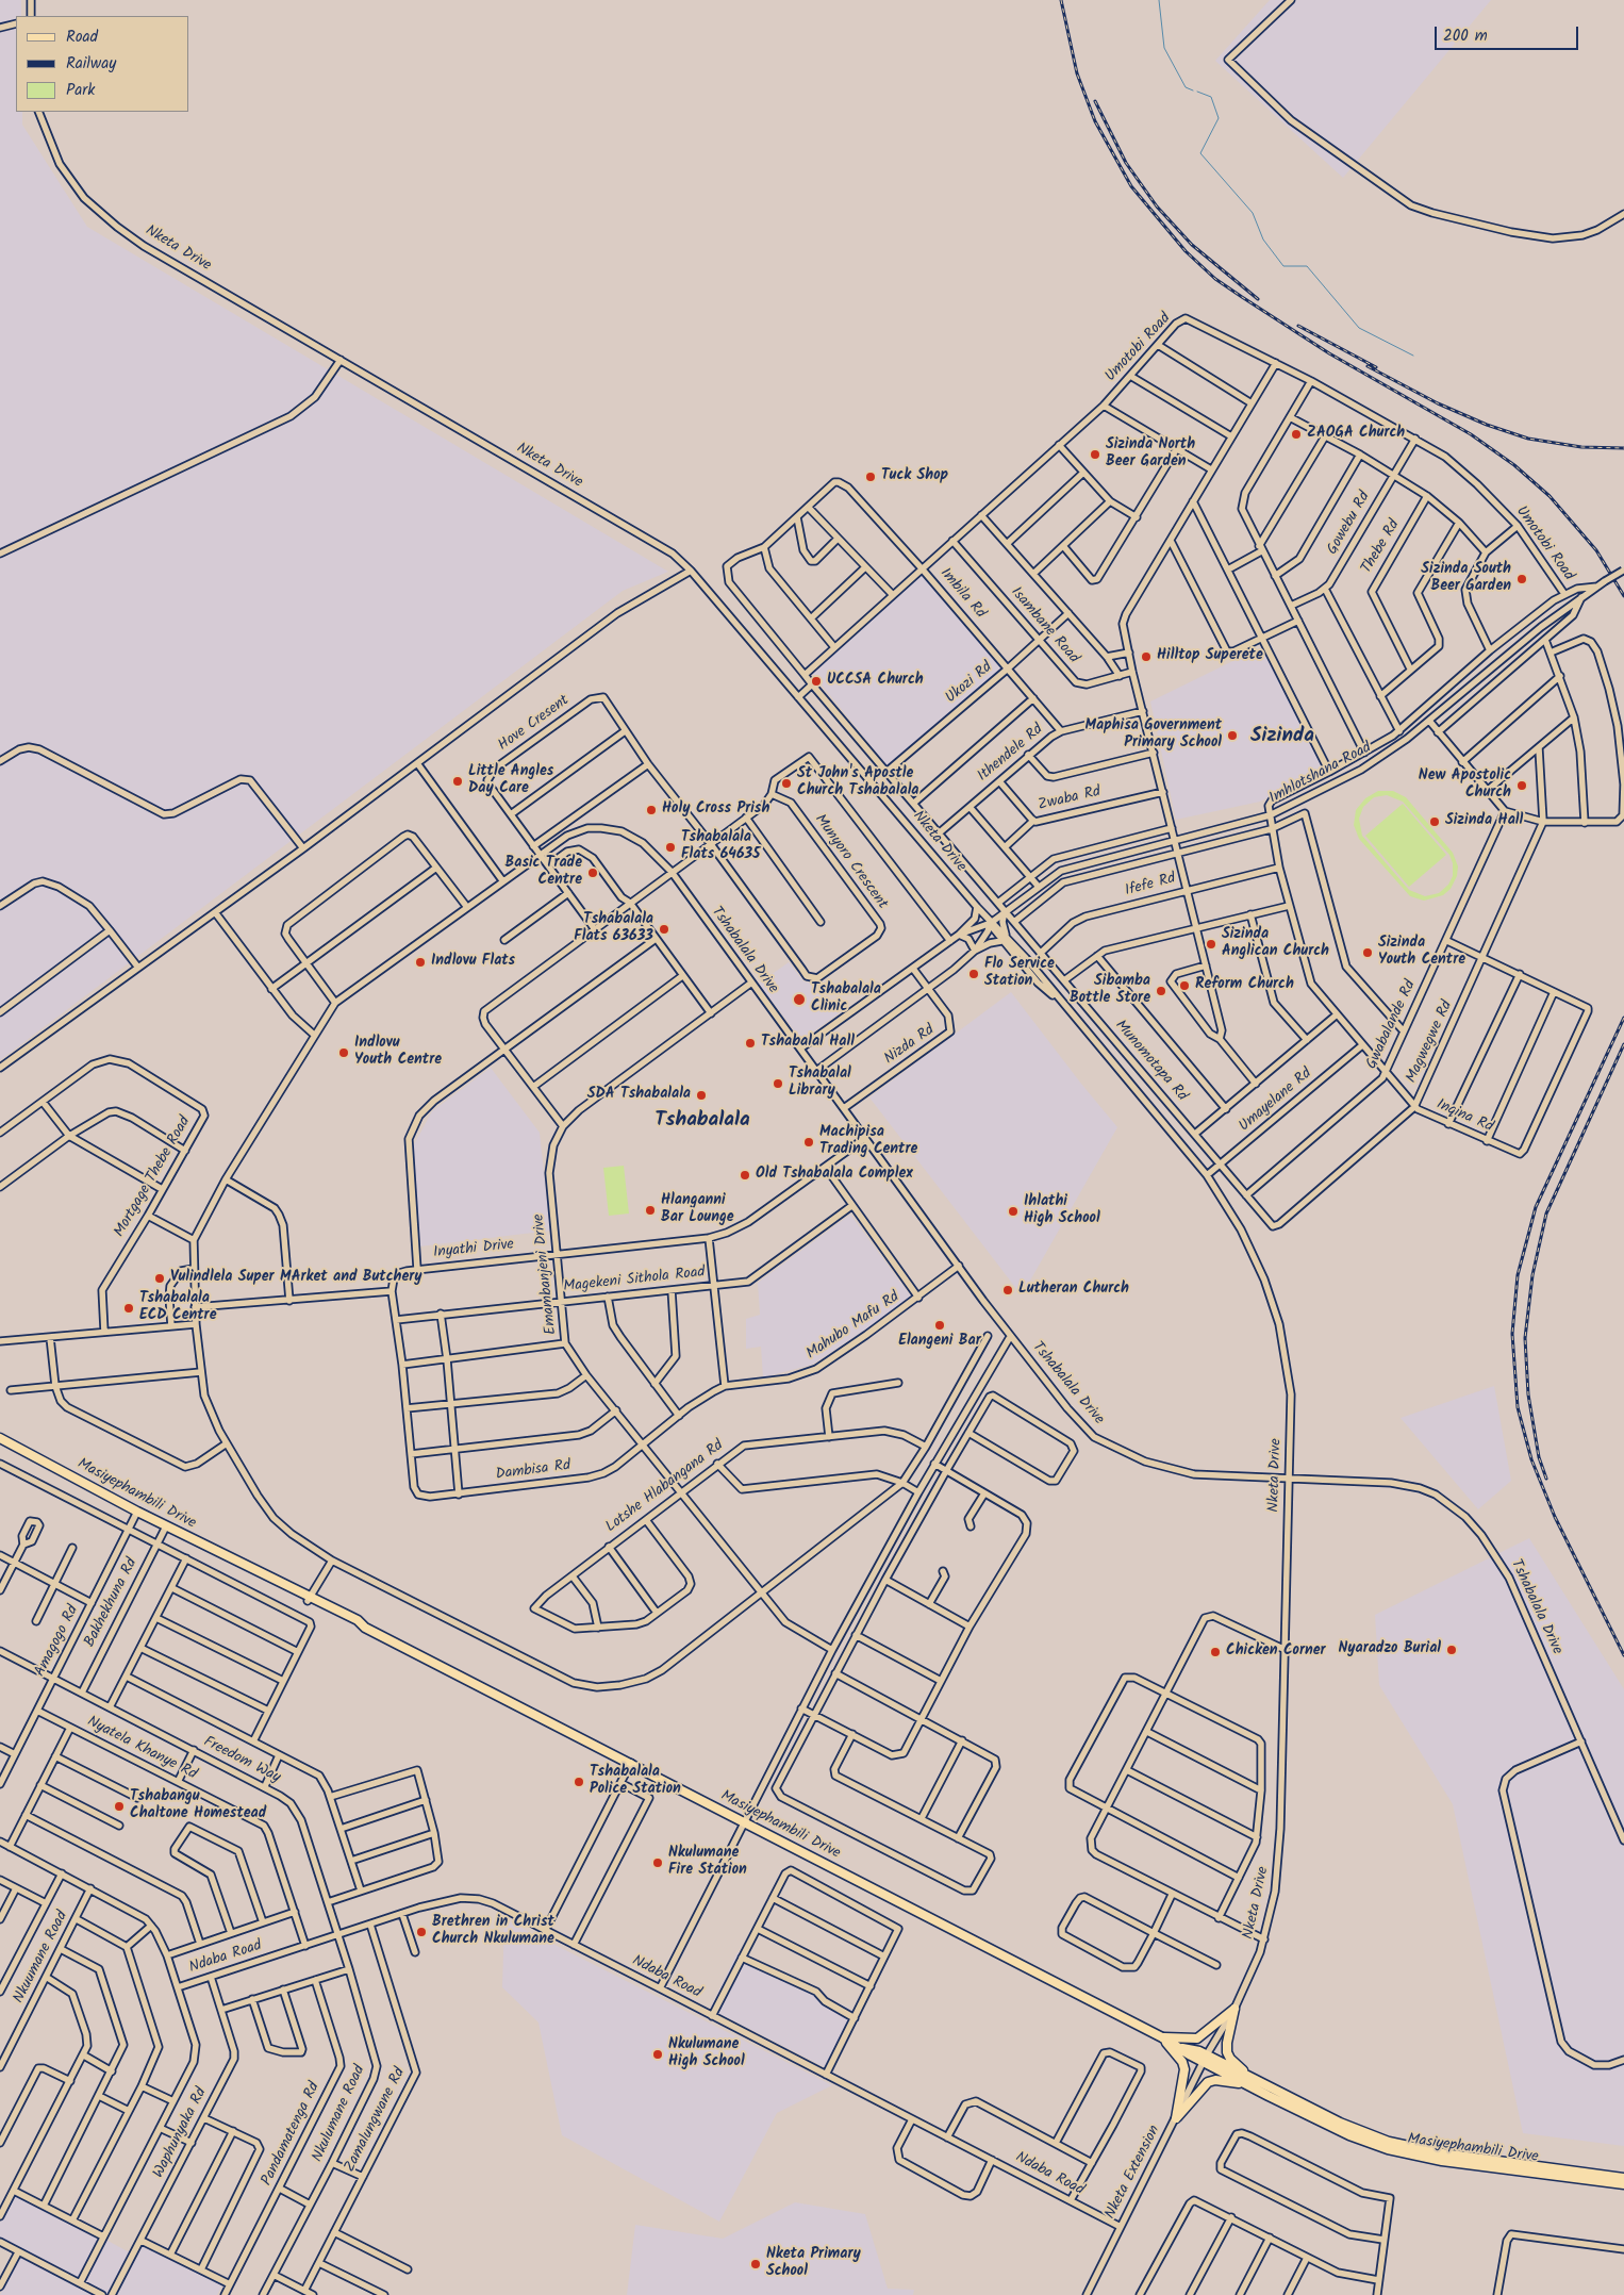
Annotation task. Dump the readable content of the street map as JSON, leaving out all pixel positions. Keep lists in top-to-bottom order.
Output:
{
  "streets": {
    "main road": ["Masiyephambili Drive"],
    "street": [
      "Nketa Drive",
      "Umotobi Road",
      "Gowebu Rd",
      "Thebe Rd",
      "Imbila Rd",
      "Isambane Road",
      "Ukozi Rd",
      "Hove Cresent",
      "Ithendele Rd",
      "Imhlotshana Road",
      "Zwaba Rd",
      "Munyoro Crescent",
      "Ifefe Rd",
      "Tshabalala Drive",
      "Gwabalande Rd",
      "Magwegwe Rd",
      "Nizda Rd",
      "Munomotapa Rd",
      "Umayelane Rd",
      "Inqina Rd",
      "Mortgage Thebe Road",
      "Inyathi Drive",
      "Emambanjeni Drive",
      "Magekeni Sithola Road",
      "Mahubo Mafu Rd",
      "Dambisa Rd",
      "Lotshe Hlabangana Rd",
      "Bakhekhuna Rd",
      "Amagogo Rd",
      "Nyatela Khanye Rd",
      "Freedom Way",
      "Nkuumane Road",
      "Ndaba Road",
      "Nkulumane Road",
      "Zamalungwane Rd",
      "Waphunyaka Rd",
      "Pandamatenga Rd",
      "Nketa Extension"
    ]
  },
  "crossings": [
    ["Nketa Drive", "Imhlotshana Road"],
    ["Nketa Drive", "Tshabalala Drive"],
    ["Nketa Drive", "Umayelane Rd"],
    ["Nketa Drive", "Masiyephambili Drive"],
    ["Nketa Drive", "Nketa Extension"],
    ["Umotobi Road", "Gowebu Rd"],
    ["Umotobi Road", "Imbila Rd"],
    ["Umotobi Road", "Isambane Road"],
    ["Imbila Rd", "Ukozi Rd"],
    ["Imbila Rd", "Ithendele Rd"],
    ["Isambane Road", "Ukozi Rd"],
    ["Ukozi Rd", "Munomotapa Rd"],
    ["Hove Cresent", "Munyoro Crescent"],
    ["Hove Cresent", "Tshabalala Drive"],
    ["Ithendele Rd", "Zwaba Rd"],
    ["Ithendele Rd", "Munomotapa Rd"],
    ["Imhlotshana Road", "Munomotapa Rd"],
    ["Imhlotshana Road", "Inqina Rd"],
    ["Ifefe Rd", "Munomotapa Rd"],
    ["Ifefe Rd", "Inqina Rd"],
    ["Tshabalala Drive", "Nizda Rd"],
    ["Tshabalala Drive", "Inyathi Drive"],
    ["Tshabalala Drive", "Emambanjeni Drive"],
    ["Tshabalala Drive", "Mahubo Mafu Rd"],
    ["Gwabalande Rd", "Munomotapa Rd"],
    ["Gwabalande Rd", "Inqina Rd"],
    ["Magwegwe Rd", "Munomotapa Rd"],
    ["Magwegwe Rd", "Inqina Rd"],
    ["Munomotapa Rd", "Umayelane Rd"],
    ["Umayelane Rd", "Inqina Rd"],
    ["Inyathi Drive", "Emambanjeni Drive"],
    ["Emambanjeni Drive", "Magekeni Sithola Road"],
    ["Emambanjeni Drive", "Mahubo Mafu Rd"],
    ["Emambanjeni Drive", "Dambisa Rd"],
    ["Emambanjeni Drive", "Lotshe Hlabangana Rd"],
    ["Mahubo Mafu Rd", "Dambisa Rd"],
    ["Masiyephambili Drive", "Bakhekhuna Rd"],
    ["Masiyephambili Drive", "Amagogo Rd"],
    ["Masiyephambili Drive", "Nketa Extension"],
    ["Bakhekhuna Rd", "Freedom Way"],
    ["Amagogo Rd", "Nyatela Khanye Rd"],
    ["Amagogo Rd", "Freedom Way"],
    ["Nyatela Khanye Rd", "Ndaba Road"],
    ["Freedom Way", "Ndaba Road"],
    ["Freedom Way", "Nkulumane Road"],
    ["Ndaba Road", "Nkulumane Road"],
    ["Ndaba Road", "Zamalungwane Rd"],
    ["Ndaba Road", "Waphunyaka Rd"],
    ["Ndaba Road", "Nketa Extension"]
  ],
  "districts": ["Sizinda", "Tshabalala"],
  "places": [
    "ZAOGA Church",
    "Sizinda North Beer Garden",
    "Tuck Shop",
    "Sizinda South Beer Garden",
    "Hilltop Superete",
    "UCCSA Church",
    "Maphisa Government Primary School",
    "Little Angles Day Care",
    "St John's Apostle Church Tshabalala",
    "New Apostolic Church",
    "Holy Cross Prish",
    "Sizinda Hall",
    "Tshabalala Flats 64635",
    "Basic Trade Centre",
    "Tshabalala Flats 63633",
    "Sizinda Anglican Church",
    "Sizinda Youth Centre",
    "Indlovu Flats",
    "Flo Service Station",
    "Reform Church",
    "Sibamba Bottle Store",
    "Tshabalala Clinic",
    "Tshabalal Hall",
    "Indlovu Youth Centre",
    "Tshabalal Library",
    "SDA Tshabalala",
    "Machipisa Trading Centre",
    "Old Tshabalala Complex",
    "Hlanganni Bar Lounge",
    "Ihlathi High School",
    "Vulindlela Super MArket and Butchery",
    "Lutheran Church",
    "Tshabalala ECD Centre",
    "Elangeni Bar",
    "Nyaradzo Burial",
    "Chicken Corner",
    "Tshabalala Police Station",
    "Tshabangu Chaltone Homestead",
    "Nkulumane Fire Station",
    "Brethren in Christ Church Nkulumane",
    "Nkulumane High School",
    "Nketa Primary School"
  ],
  "legend": ["Road", "Railway", "Park"],
  "scale_bar": "200 m"
}
